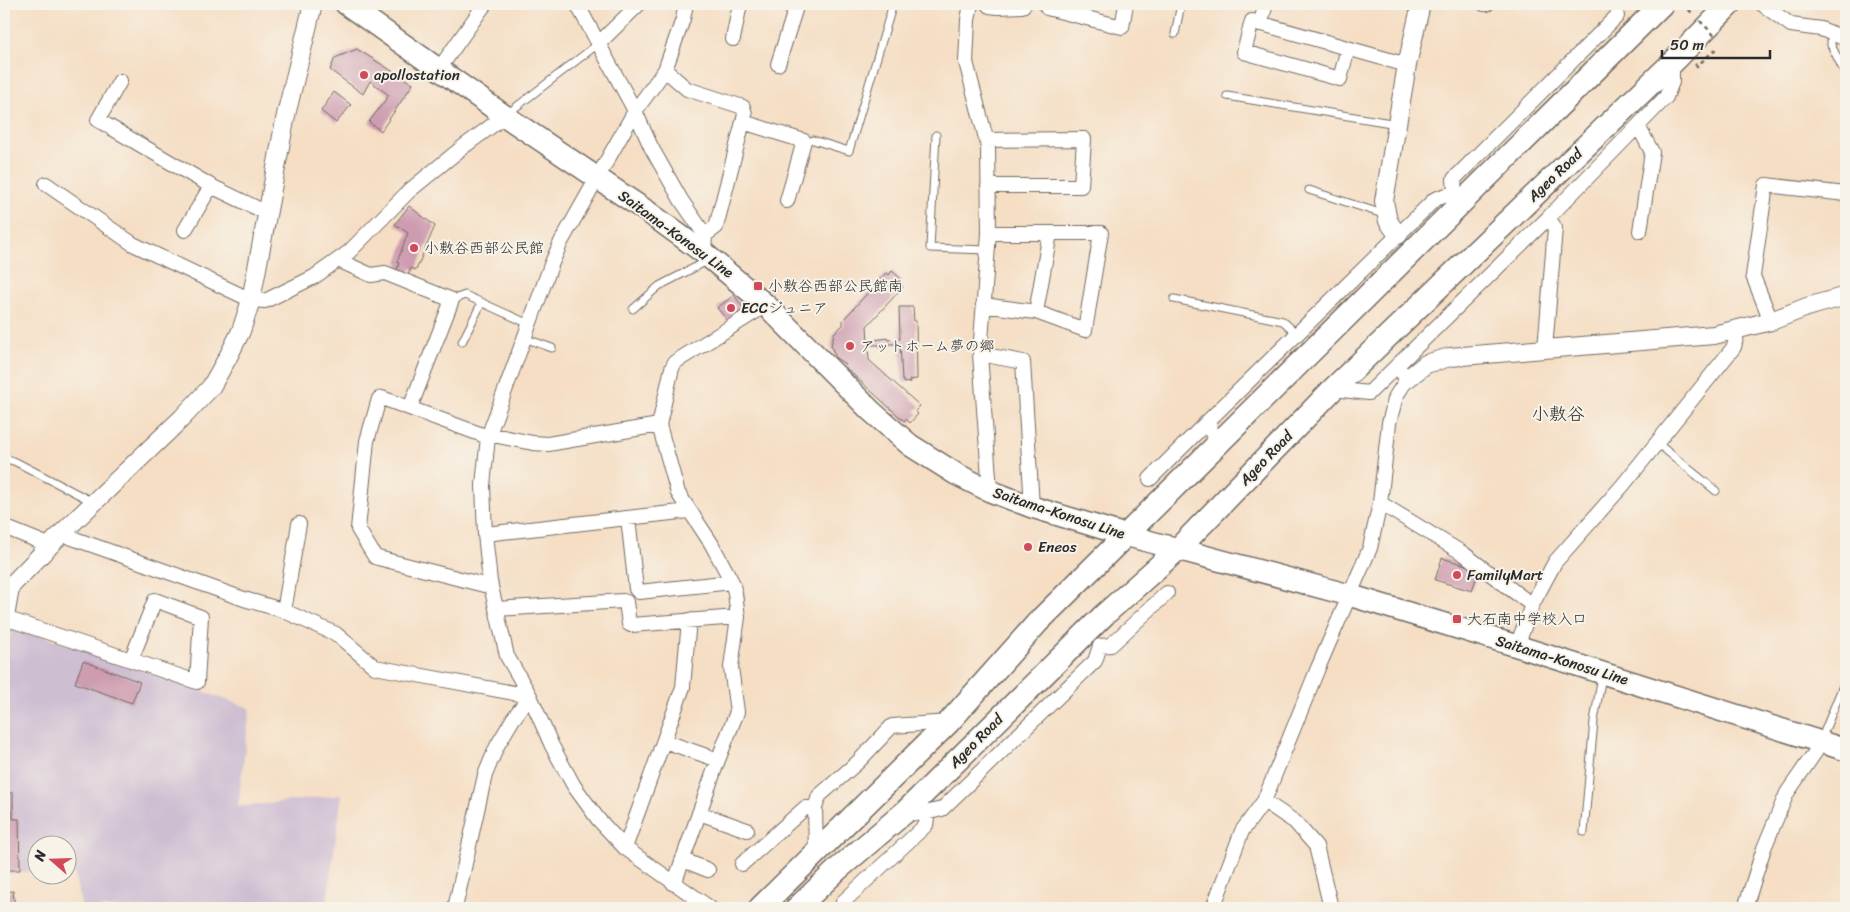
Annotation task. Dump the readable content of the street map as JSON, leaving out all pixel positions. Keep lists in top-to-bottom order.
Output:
{
  "streets": {
    "highway": ["Ageo Road"],
    "main road": ["Saitama-Konosu Line"]
  },
  "crossings": [
    ["Ageo Road", "Saitama-Konosu Line"]
  ],
  "districts": ["小敷谷"],
  "places": {
    "other": [
      "apollostation",
      "小敷谷西部公民館",
      "ECCジュニア",
      "アットホーム夢の郷",
      "Eneos",
      "FamilyMart"
    ],
    "transit": ["小敷谷西部公民館南", "大石南中学校入口"]
  },
  "scale_bar": "50 m",
  "north": "left"
}
